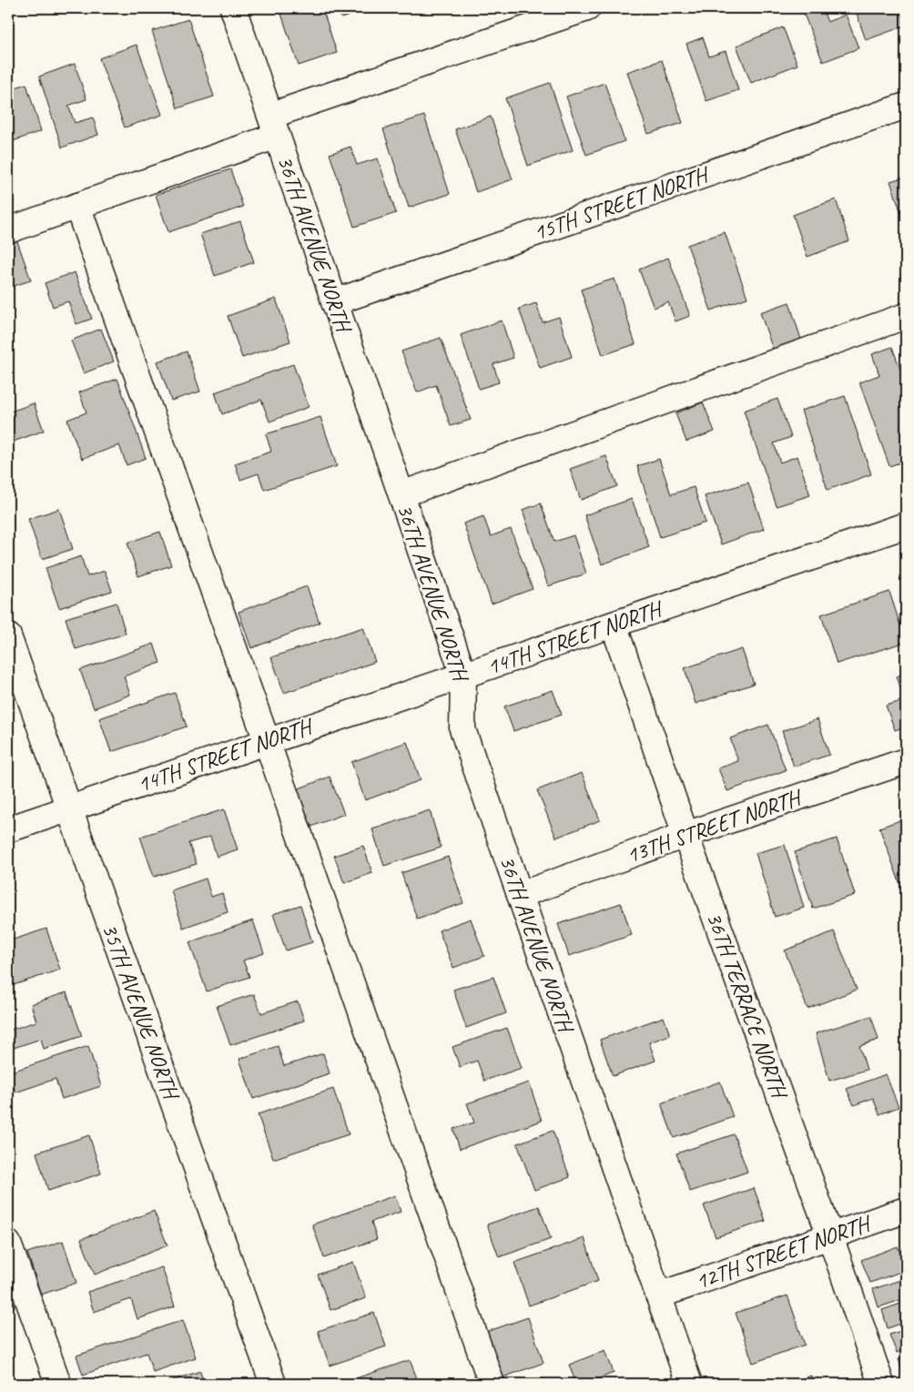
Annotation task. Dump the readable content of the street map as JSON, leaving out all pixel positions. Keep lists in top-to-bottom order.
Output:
{
  "streets": {
    "street": [
      "15TH STREET NORTH",
      "36TH AVENUE NORTH",
      "14TH STREET NORTH",
      "13TH STREET NORTH",
      "36TH TERRACE NORTH",
      "35TH AVENUE NORTH",
      "12TH STREET NORTH"
    ]
  },
  "crossings": [
    ["15TH STREET NORTH", "36TH AVENUE NORTH"],
    ["36TH AVENUE NORTH", "14TH STREET NORTH"],
    ["36TH AVENUE NORTH", "13TH STREET NORTH"],
    ["36TH AVENUE NORTH", "12TH STREET NORTH"],
    ["14TH STREET NORTH", "36TH TERRACE NORTH"],
    ["14TH STREET NORTH", "35TH AVENUE NORTH"],
    ["13TH STREET NORTH", "36TH TERRACE NORTH"],
    ["36TH TERRACE NORTH", "12TH STREET NORTH"]
  ]
}
